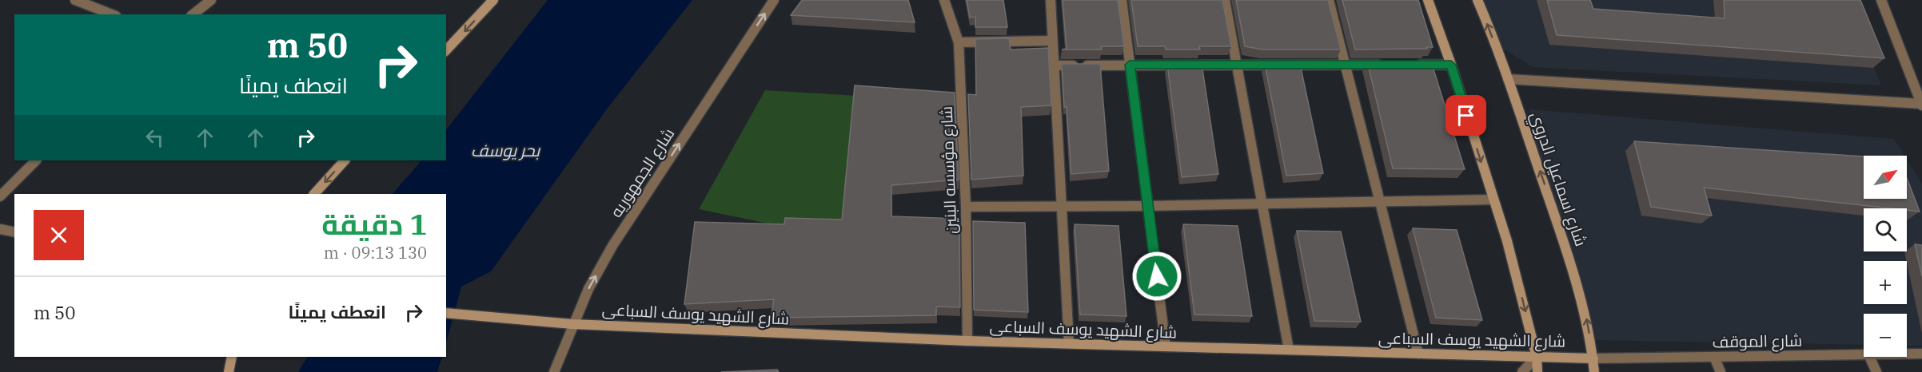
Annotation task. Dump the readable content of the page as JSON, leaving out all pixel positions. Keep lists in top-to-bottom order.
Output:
{
  "streets": {
    "main road": ["شارع اسماعيل الدروي", "شارع الشهيد يوسف السباعى"],
    "street": ["شارع مؤسسه البنين", "شارع الجمهوريه", "شارع الموقف"]
  },
  "crossings": [
    ["شارع مؤسسه البنين", "شارع الشهيد يوسف السباعى"],
    ["شارع الجمهوريه", "شارع الشهيد يوسف السباعى"],
    ["شارع اسماعيل الدروي", "شارع الشهيد يوسف السباعى"],
    ["شارع اسماعيل الدروي", "شارع الموقف"],
    ["شارع الشهيد يوسف السباعى", "شارع الموقف"]
  ],
  "one_way": ["شارع الجمهوريه"],
  "water": ["بحر يوسف"],
  "north": "top right",
  "page": {
    "turn": ["50 m", "انعطف يمينًا"],
    "map_buttons": ["+", "−"],
    "heading": ["1 دقيقة", "130 m · 09:13"],
    "list": [
      {
        "name": "انعطف يمينًا",
        "value": "50 m"
      }
    ]
  }
}
